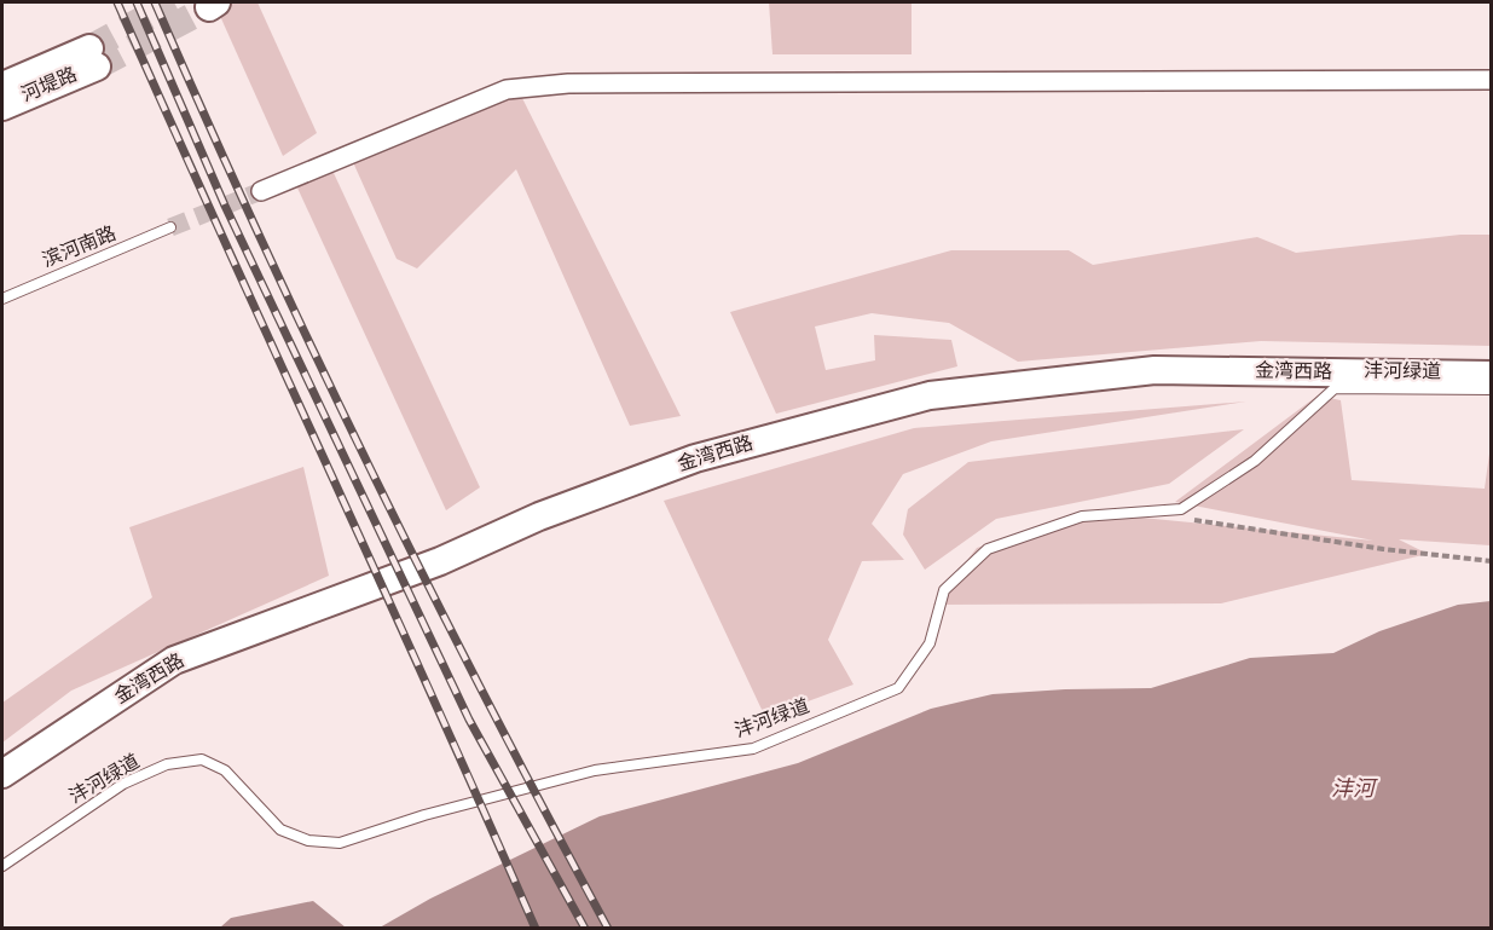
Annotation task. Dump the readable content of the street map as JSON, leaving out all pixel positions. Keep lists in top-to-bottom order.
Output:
{
  "streets": {
    "street": ["河堤路", "金湾西路"],
    "lane": ["滨河南路", "沣河绿道"]
  },
  "water": ["沣河"]
}
